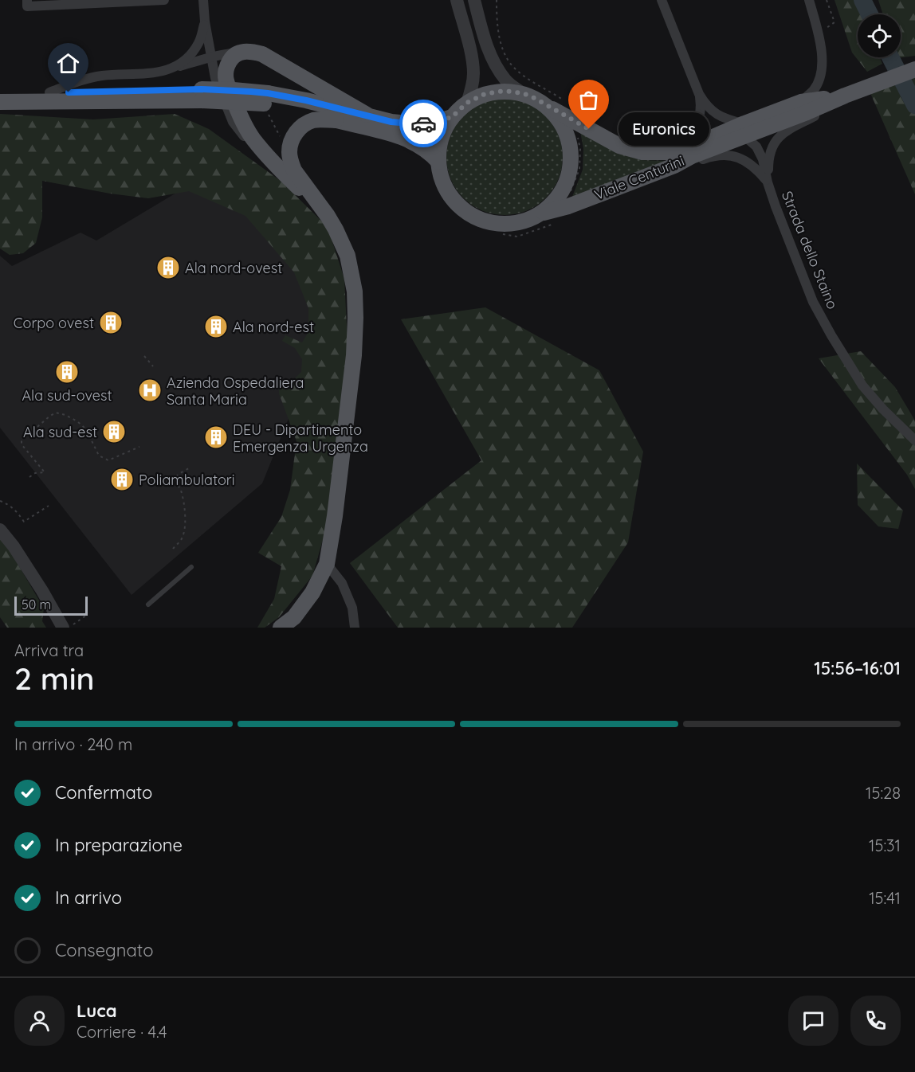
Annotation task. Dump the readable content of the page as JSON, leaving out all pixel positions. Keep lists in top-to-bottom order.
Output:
{
  "streets": {
    "main road": ["Viale Centurini"],
    "street": ["Strada dello Staino"]
  },
  "crossings": [
    ["Viale Centurini", "Strada dello Staino"]
  ],
  "places": {
    "other": ["Euronics"],
    "building": [
      "Ala nord-ovest",
      "Corpo ovest",
      "Ala nord-est",
      "Ala sud-ovest",
      "Ala sud-est",
      "DEU - Dipartimento Emergenza Urgenza",
      "Poliambulatori"
    ],
    "hospital": ["Azienda Ospedaliera Santa Maria"]
  },
  "scale_bar": "50 m",
  "page": {
    "bubble": "Euronics",
    "scale": "50 m",
    "heading": ["2 min", "Arriva tra", "15:56–16:01"],
    "panel": ["Luca", "Corriere · 4.4"],
    "bar": "In arrivo · 240 m",
    "list": [
      ["Confermato", "15:28"],
      ["In preparazione", "15:31"],
      ["In arrivo", "15:41"],
      "Consegnato"
    ]
  }
}
